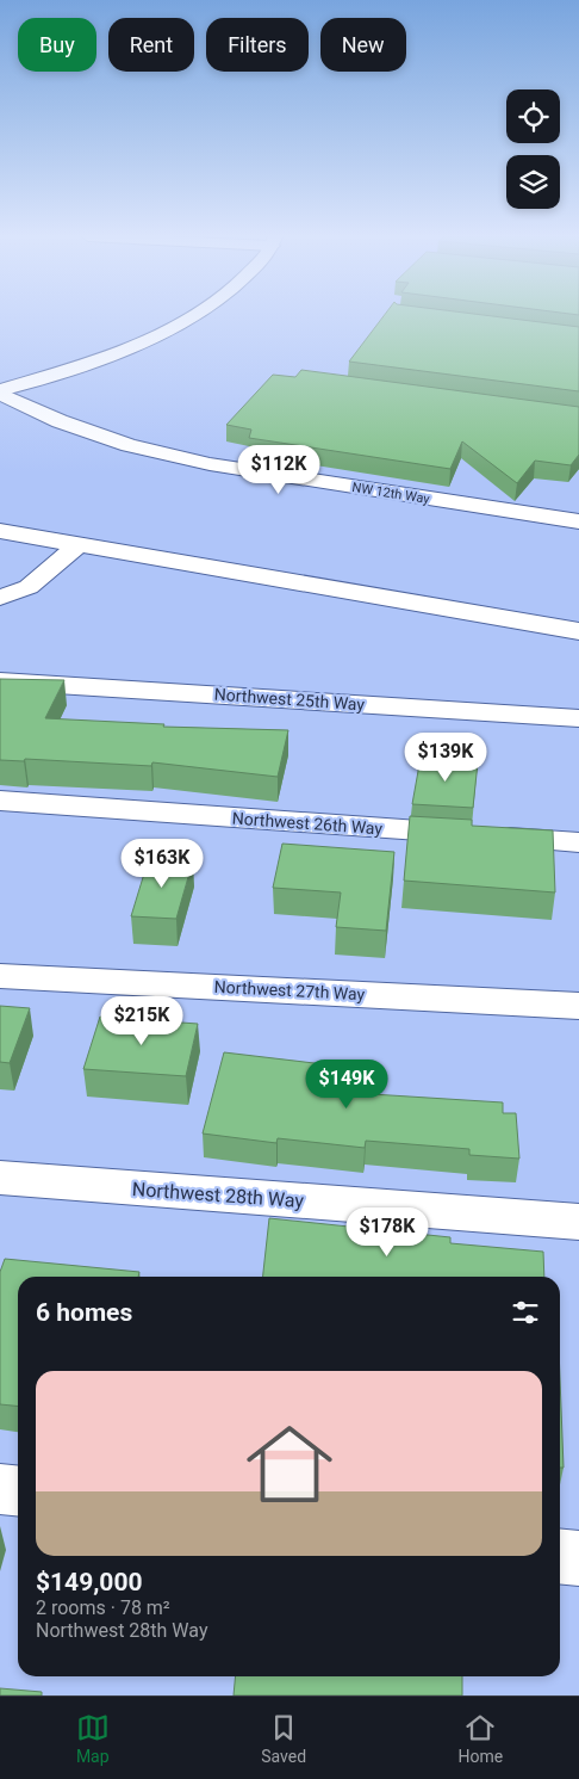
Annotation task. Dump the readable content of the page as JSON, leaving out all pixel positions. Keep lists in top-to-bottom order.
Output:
{
  "streets": {
    "street": [
      "NW 12th Way",
      "Northwest 25th Way",
      "Northwest 26th Way",
      "Northwest 27th Way",
      "Northwest 28th Way"
    ]
  },
  "page": {
    "chip": [
      "Buy",
      "Rent",
      "Filters",
      "New"
    ],
    "price": [
      "$112K",
      "$139K",
      "$163K",
      "$215K",
      "$149K",
      "$178K"
    ],
    "heading": "6 homes",
    "list": [
      {
        "name": "$149,000",
        "note": "2 rooms · 78 m² · Northwest 28th Way"
      }
    ],
    "tabs": ["Map", "Saved", "Home"]
  }
}
